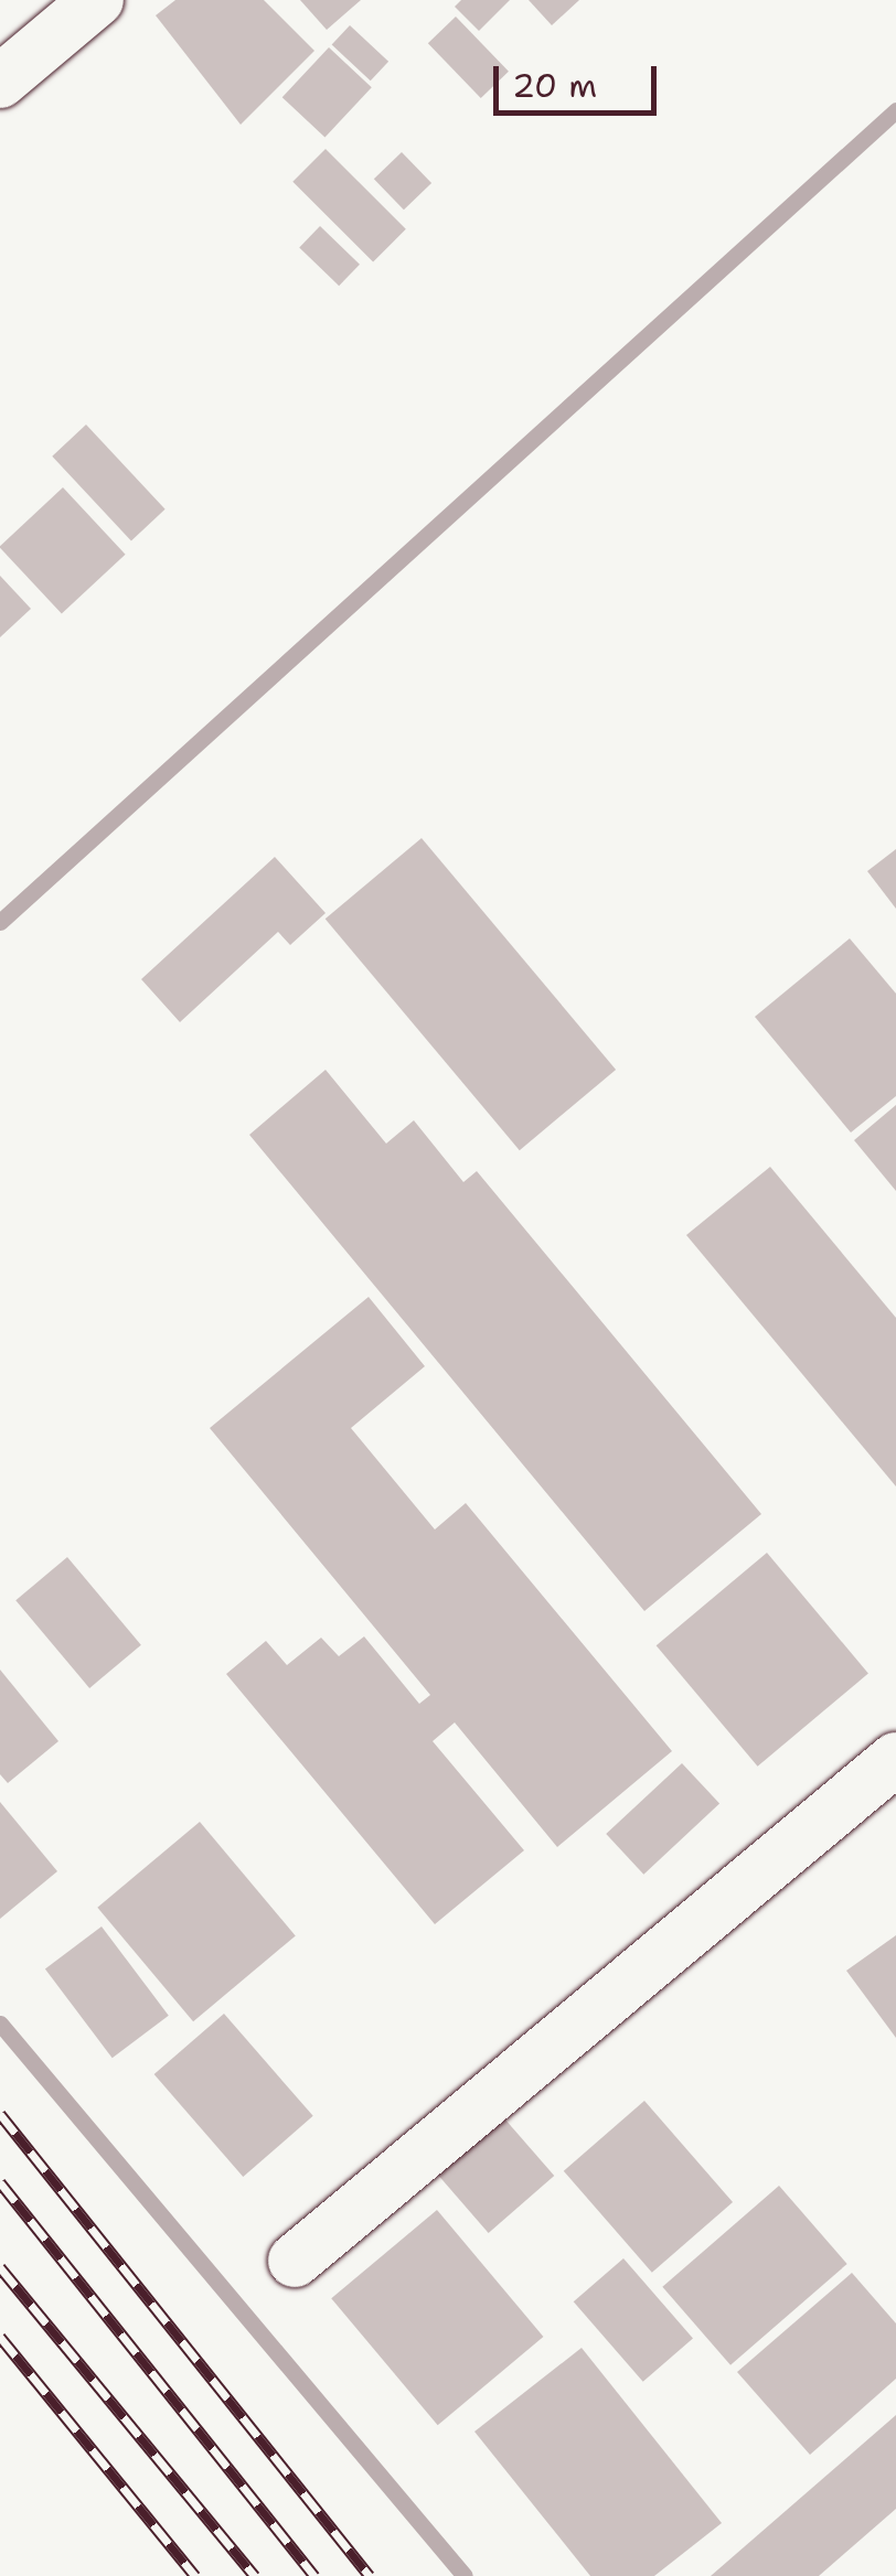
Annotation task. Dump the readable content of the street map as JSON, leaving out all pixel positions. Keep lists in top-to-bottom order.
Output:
{
  "scale_bar": "20 m"
}
